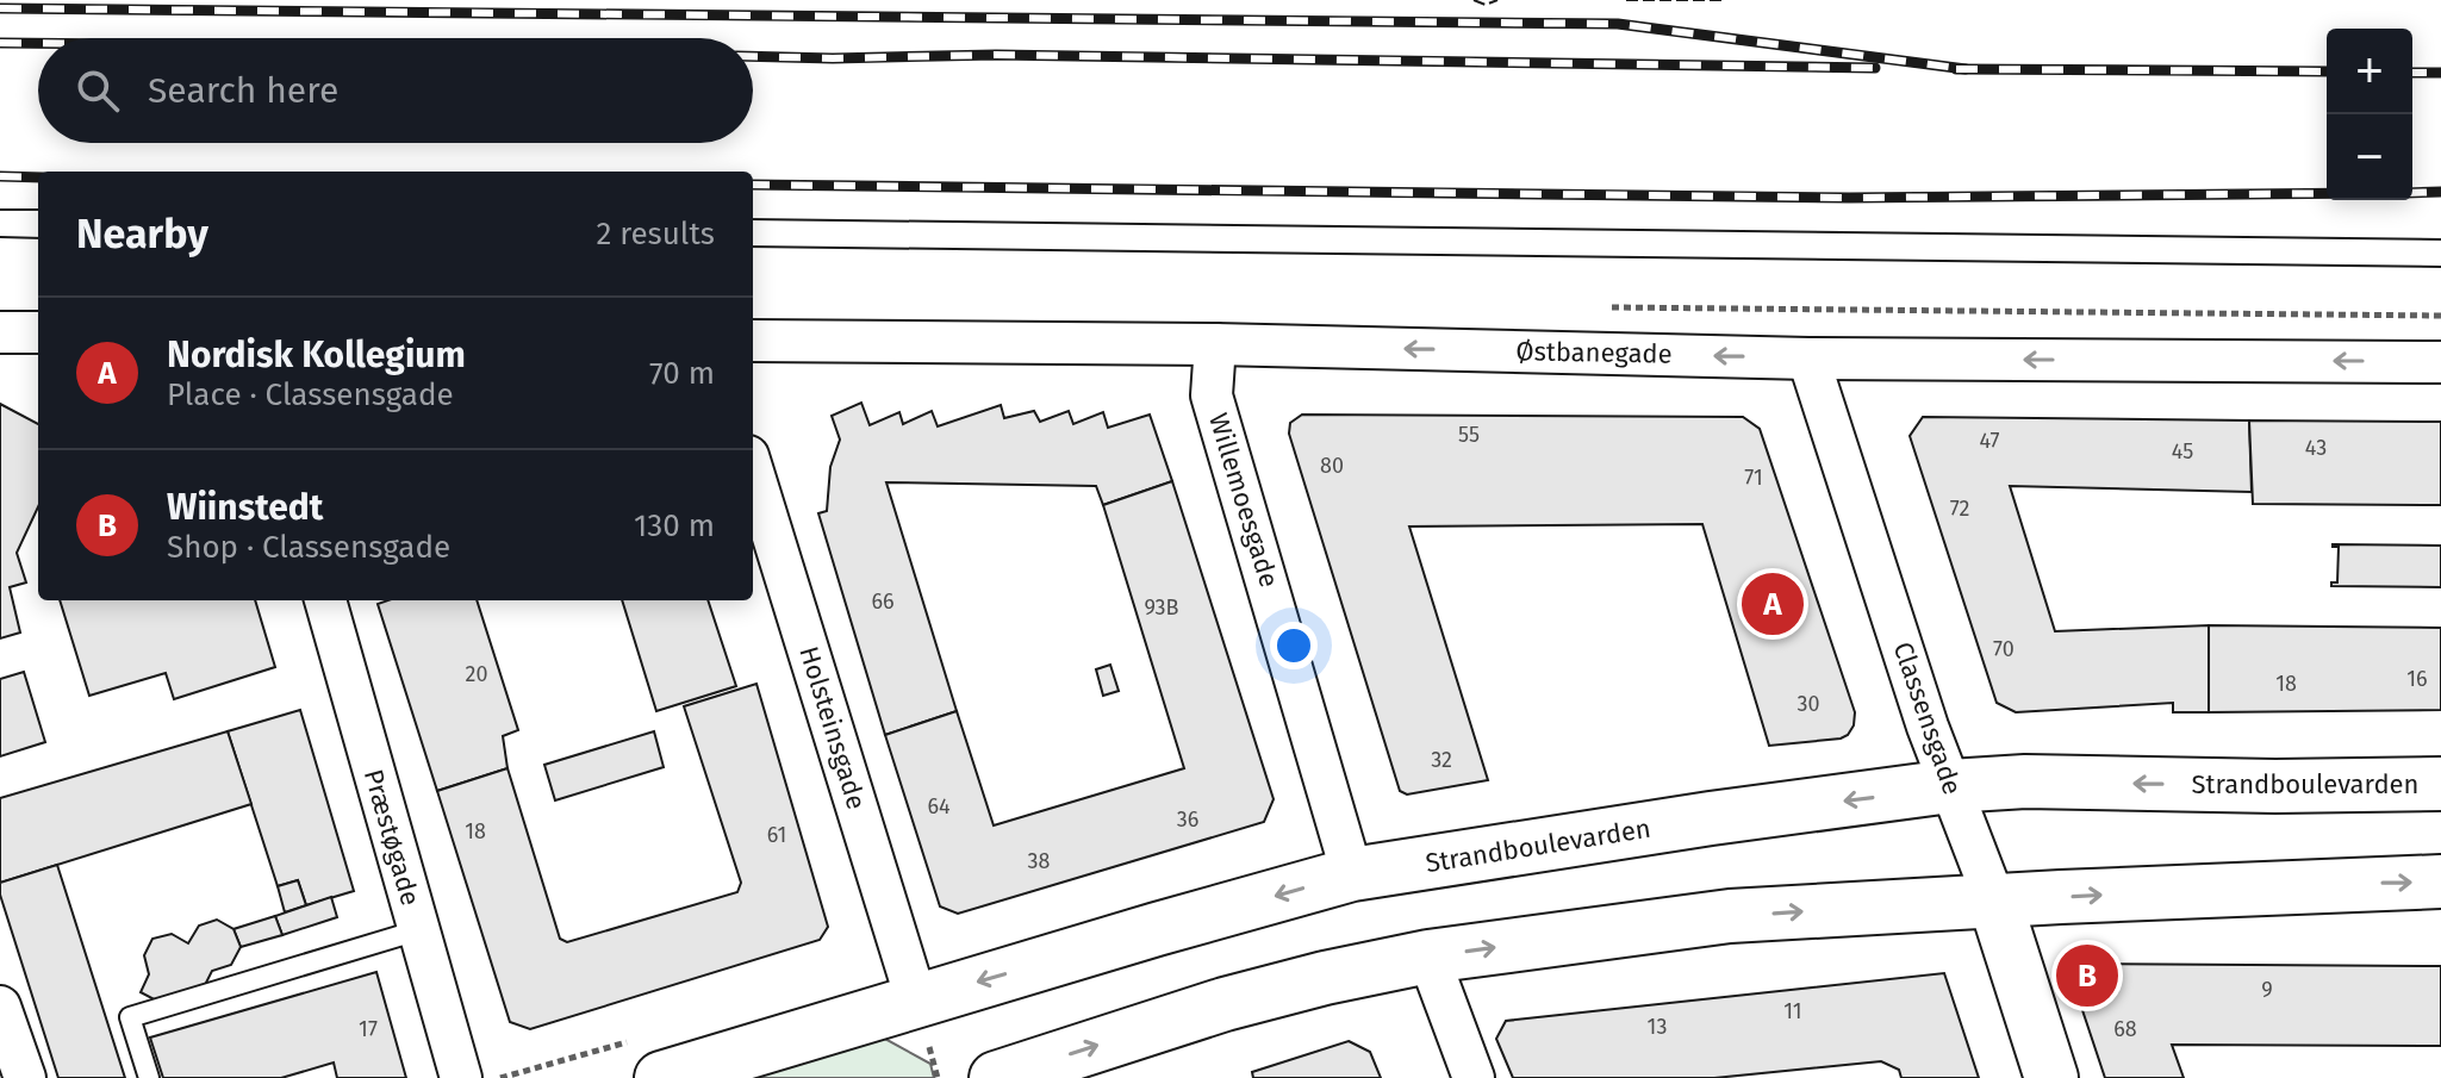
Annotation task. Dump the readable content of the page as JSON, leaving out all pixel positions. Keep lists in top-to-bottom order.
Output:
{
  "streets": {
    "street": [
      "Østbanegade",
      "Willemoesgade",
      "Classensgade",
      "Holsteinsgade",
      "Strandboulevarden",
      "Præstøgade"
    ]
  },
  "crossings": [
    ["Østbanegade", "Willemoesgade"],
    ["Østbanegade", "Classensgade"],
    ["Willemoesgade", "Strandboulevarden"],
    ["Classensgade", "Strandboulevarden"],
    ["Holsteinsgade", "Strandboulevarden"]
  ],
  "one_way": ["Østbanegade"],
  "house_numbers": [
    "55",
    "47",
    "43",
    "45",
    "80",
    "71",
    "72",
    "66",
    "93B",
    "70",
    "20",
    "16",
    "18",
    "30",
    "32",
    "64",
    "36",
    "18",
    "61",
    "38",
    "9",
    "11",
    "13",
    "17",
    "68"
  ],
  "page": {
    "map_buttons": ["+", "−"],
    "search": "Search here",
    "heading": ["Nearby", "2 results"],
    "list": [
      {
        "mark": "A",
        "name": "Nordisk Kollegium",
        "note": "Place · Classensgade",
        "value": "70 m"
      },
      {
        "mark": "B",
        "name": "Wiinstedt",
        "note": "Shop · Classensgade",
        "value": "130 m"
      }
    ],
    "pins": ["A", "B"]
  }
}
